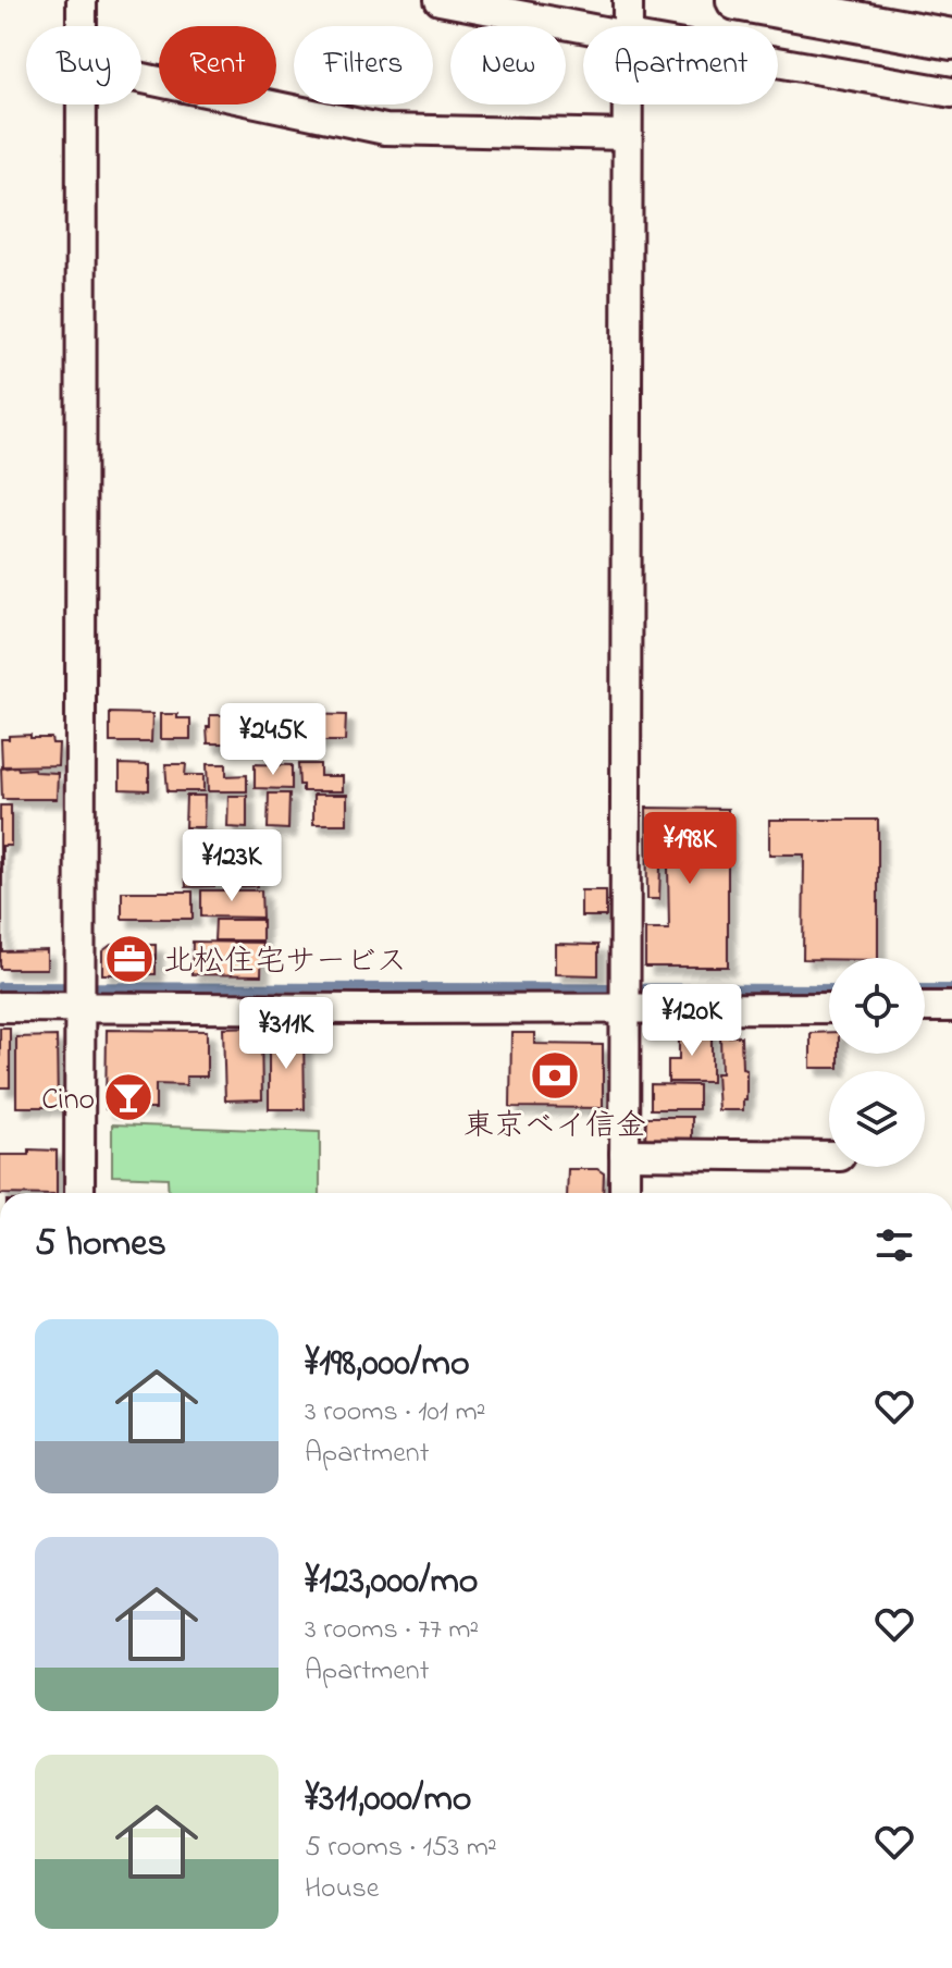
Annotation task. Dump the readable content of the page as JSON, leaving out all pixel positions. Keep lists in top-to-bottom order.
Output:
{
  "places": {
    "office": ["北松住宅サービス"],
    "bank": ["東京ベイ信金"],
    "bar": ["Cino"]
  },
  "page": {
    "chip": [
      "Buy",
      "Rent",
      "Filters",
      "New",
      "Apartment"
    ],
    "price": [
      "¥245K",
      "¥198K",
      "¥123K",
      "¥120K",
      "¥311K"
    ],
    "heading": "5 homes",
    "list": [
      {
        "name": "¥198,000/mo",
        "note": "3 rooms · 101 m² · Apartment"
      },
      {
        "name": "¥123,000/mo",
        "note": "3 rooms · 77 m² · Apartment"
      },
      {
        "name": "¥311,000/mo",
        "note": "5 rooms · 153 m² · House"
      }
    ]
  }
}
